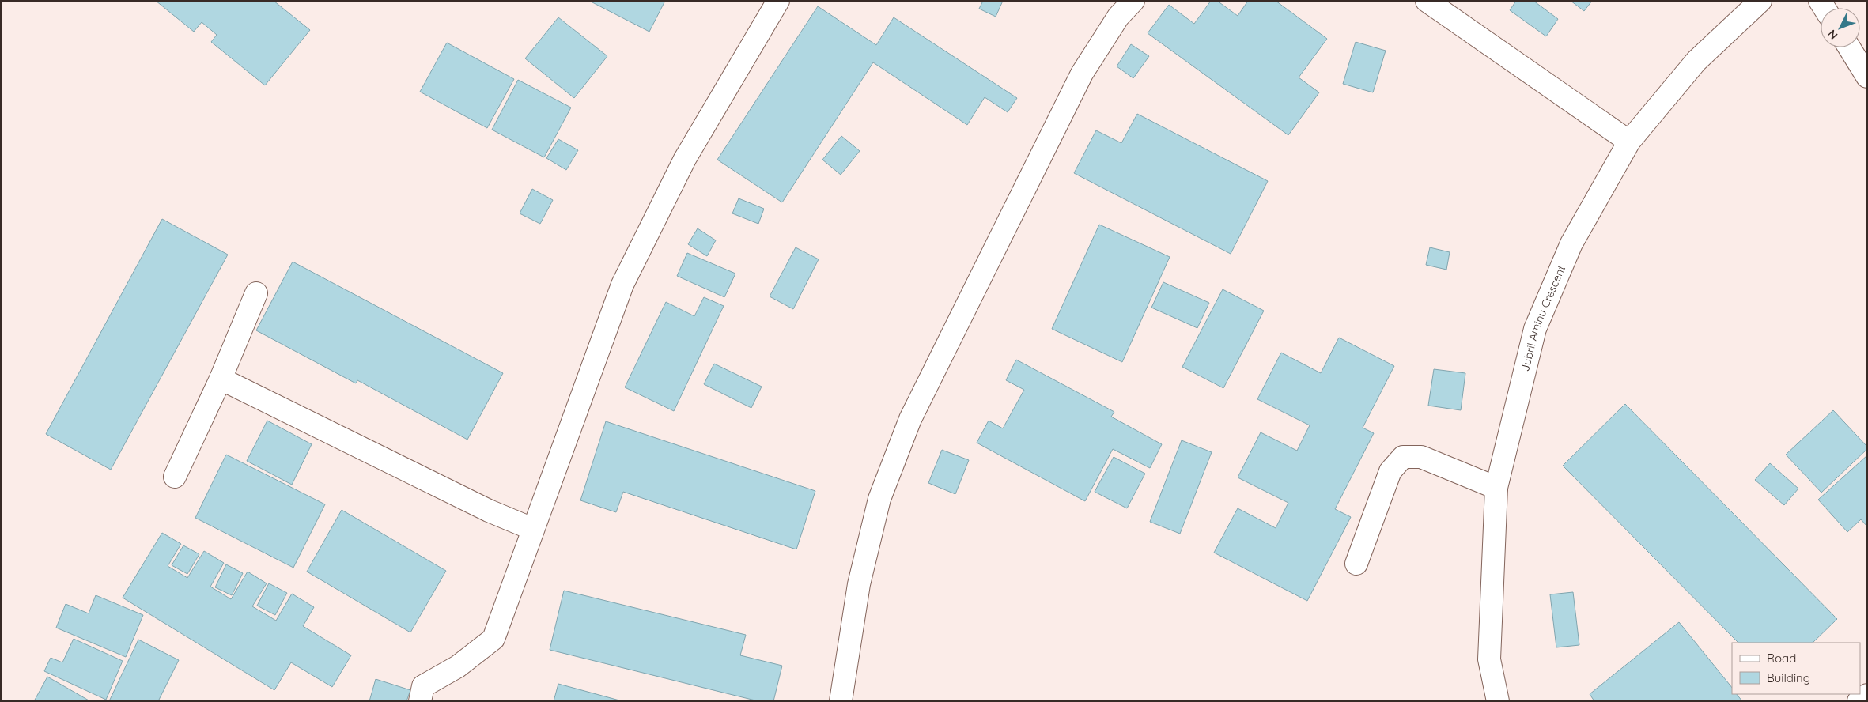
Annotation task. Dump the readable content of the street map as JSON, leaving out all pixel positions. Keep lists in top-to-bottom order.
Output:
{
  "streets": {
    "street": ["Jubril Aminu Crescent"]
  },
  "legend": ["Road", "Building"],
  "north": "bottom left"
}
